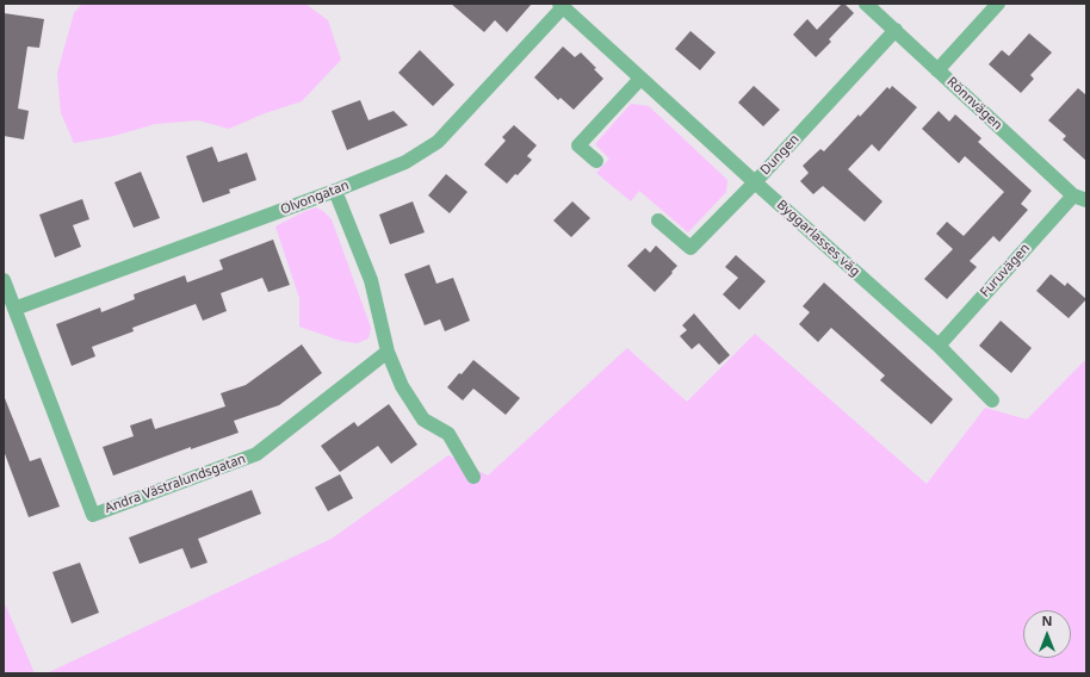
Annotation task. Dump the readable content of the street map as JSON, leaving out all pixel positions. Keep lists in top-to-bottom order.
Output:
{
  "streets": {
    "street": [
      "Rönnvägen",
      "Dungen",
      "Olvongatan",
      "Byggarlasses väg",
      "Furuvägen",
      "Andra Västralundsgatan"
    ]
  },
  "crossings": [
    ["Rönnvägen", "Dungen"],
    ["Rönnvägen", "Furuvägen"],
    ["Dungen", "Byggarlasses väg"],
    ["Olvongatan", "Byggarlasses väg"],
    ["Olvongatan", "Andra Västralundsgatan"],
    ["Byggarlasses väg", "Furuvägen"]
  ],
  "north": "top"
}
